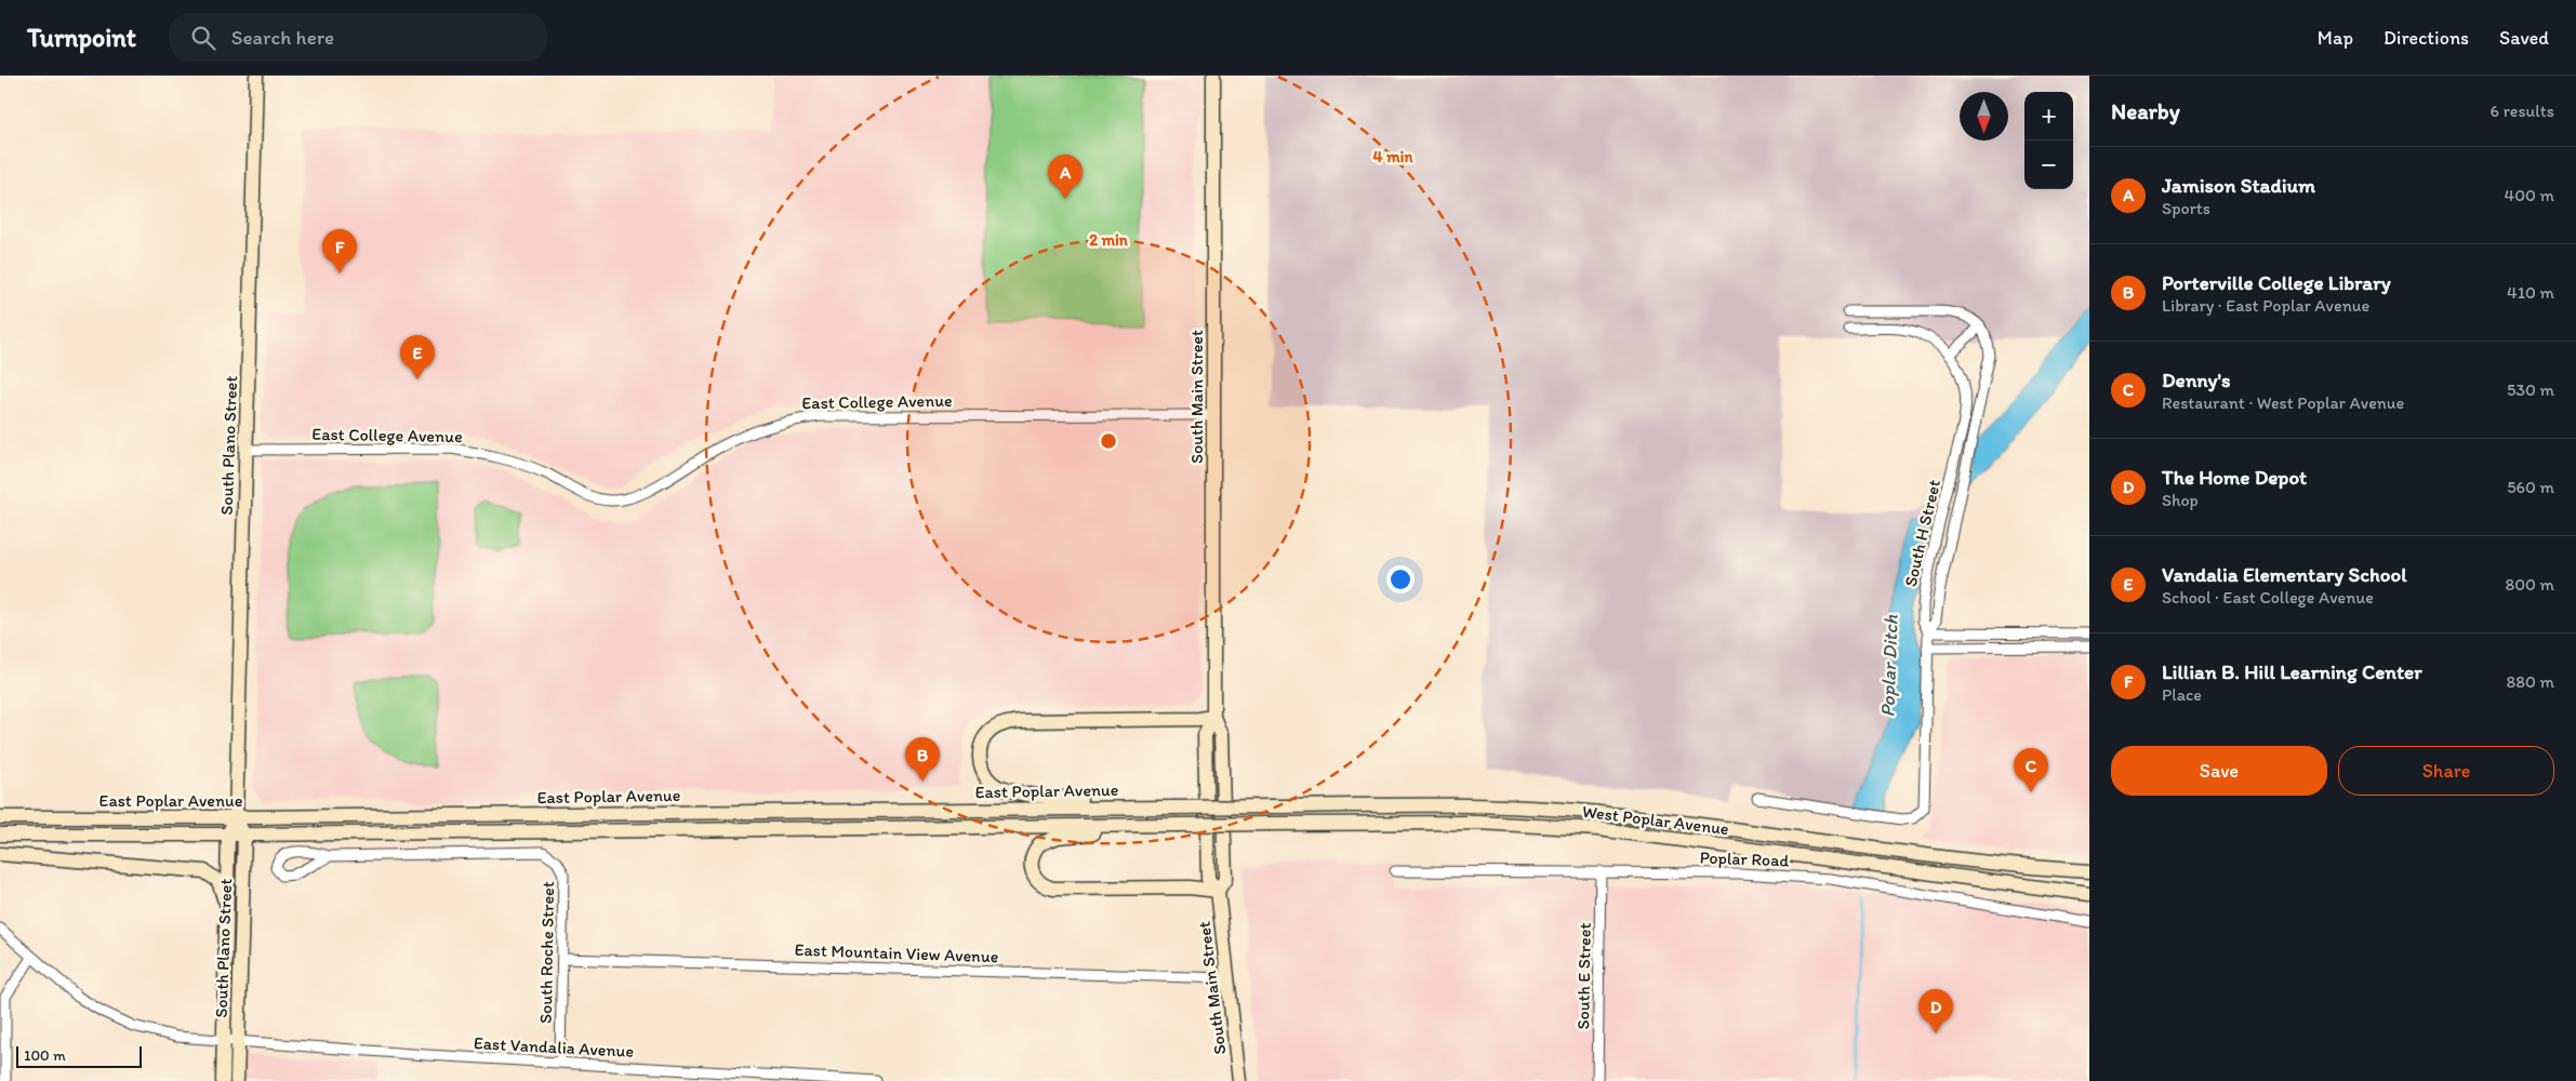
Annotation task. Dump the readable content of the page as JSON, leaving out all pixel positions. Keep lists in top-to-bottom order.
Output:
{
  "streets": {
    "main road": [
      "South Main Street",
      "South Plano Street",
      "East Poplar Avenue",
      "West Poplar Avenue"
    ],
    "street": [
      "East College Avenue",
      "South H Street",
      "Poplar Road",
      "South Roche Street",
      "East Mountain View Avenue",
      "South E Street",
      "East Vandalia Avenue"
    ]
  },
  "crossings": [
    ["South Main Street", "East College Avenue"],
    ["South Main Street", "East Mountain View Avenue"],
    ["East College Avenue", "South Plano Street"],
    ["South Plano Street", "East Poplar Avenue"],
    ["South Plano Street", "East Vandalia Avenue"],
    ["East Poplar Avenue", "West Poplar Avenue"],
    ["Poplar Road", "South E Street"],
    ["South Roche Street", "East Mountain View Avenue"],
    ["South Roche Street", "East Vandalia Avenue"]
  ],
  "water": ["Poplar Ditch"],
  "scale_bar": "100 m",
  "north": "bottom",
  "page": {
    "header": "Turnpoint",
    "search": "Search here",
    "nav": ["Map", "Directions", "Saved"],
    "heading": ["Nearby", "6 results"],
    "map_buttons": ["+", "−"],
    "list": [
      {
        "mark": "A",
        "name": "Jamison Stadium",
        "note": "Sports",
        "value": "400 m"
      },
      {
        "mark": "B",
        "name": "Porterville College Library",
        "note": "Library · East Poplar Avenue",
        "value": "410 m"
      },
      {
        "mark": "C",
        "name": "Denny's",
        "note": "Restaurant · West Poplar Avenue",
        "value": "530 m"
      },
      {
        "mark": "D",
        "name": "The Home Depot",
        "note": "Shop",
        "value": "560 m"
      },
      {
        "mark": "E",
        "name": "Vandalia Elementary School",
        "note": "School · East College Avenue",
        "value": "800 m"
      },
      {
        "mark": "F",
        "name": "Lillian B. Hill Learning Center",
        "note": "Place",
        "value": "880 m"
      }
    ],
    "pins": [
      "A",
      "F",
      "E",
      "B",
      "C",
      "D"
    ],
    "buttons": ["Save", "Share"],
    "scale": "100 m"
  },
  "rings": ["4 min", "2 min"]
}
